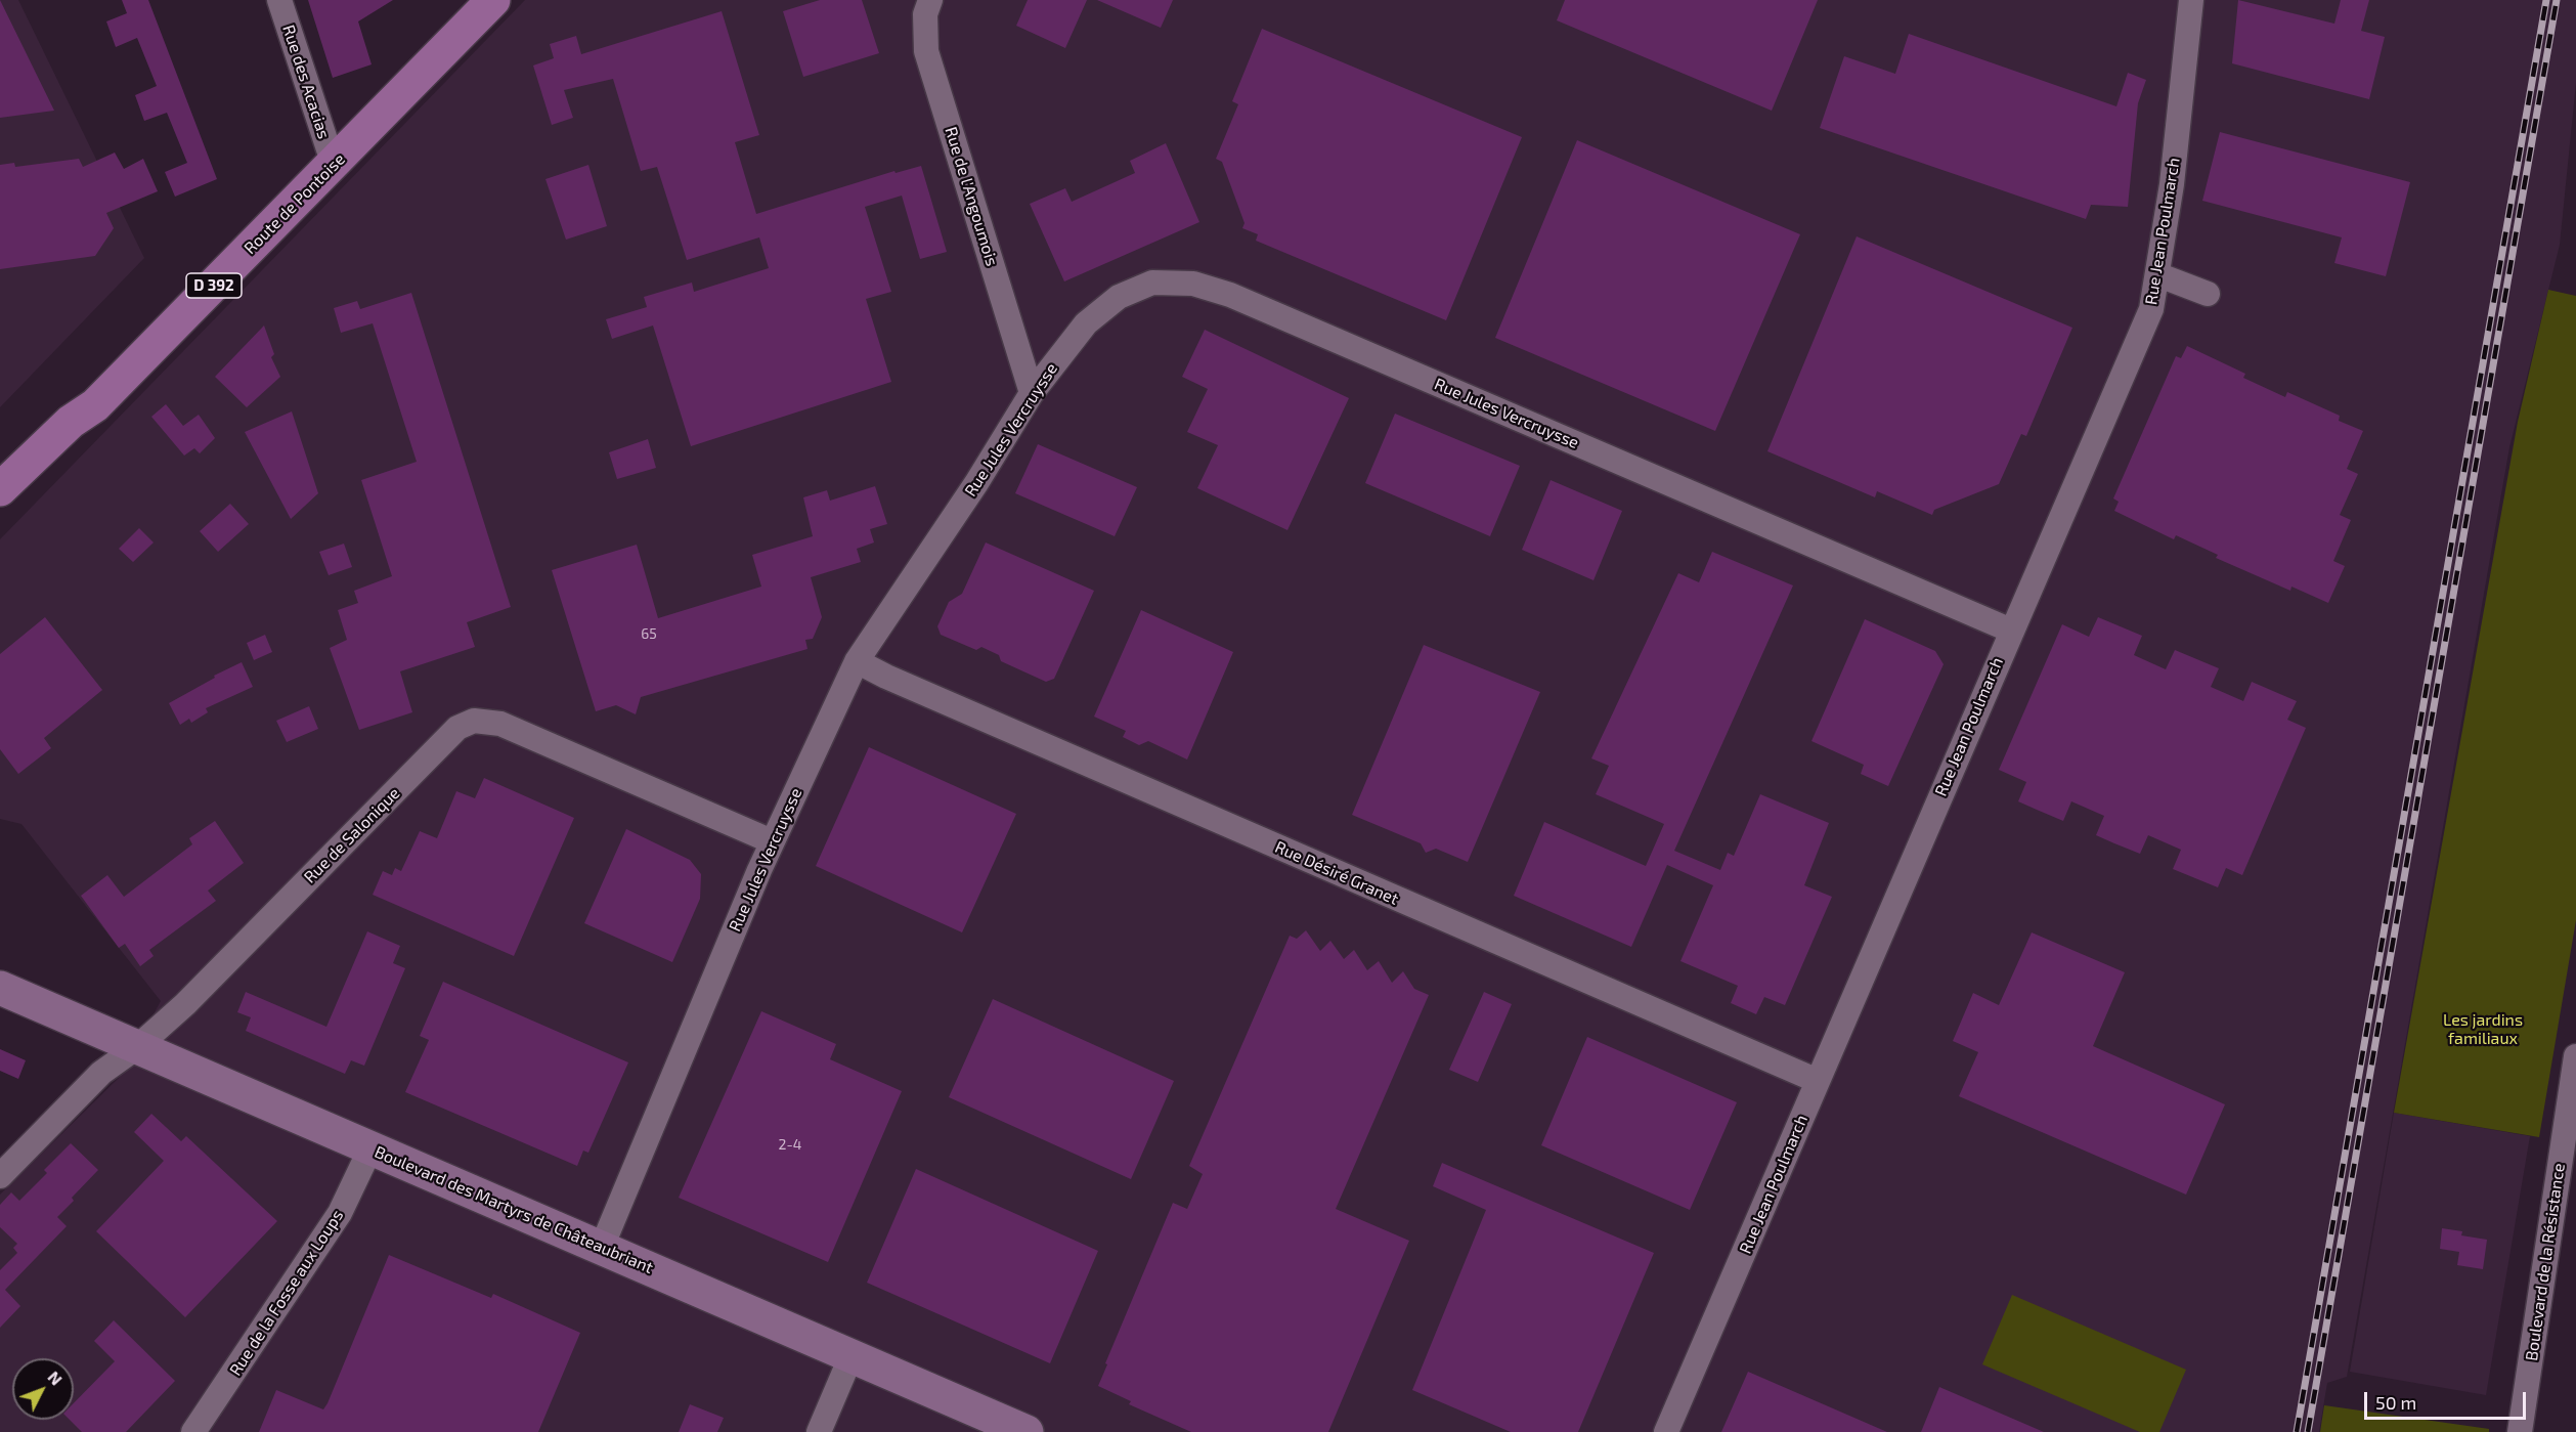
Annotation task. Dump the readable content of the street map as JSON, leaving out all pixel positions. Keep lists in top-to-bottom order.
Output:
{
  "streets": {
    "main road": ["Route de Pontoise", "D 392", "Boulevard des Martyrs de Châteaubriant"],
    "street": [
      "Rue des Acacias",
      "Rue de l'Angoumois",
      "Rue Jean Poulmarch",
      "Rue Jules Vercruysse",
      "Rue de Salonique",
      "Rue Désiré Granet",
      "Boulevard de la Résistance",
      "Rue de la Fosse aux Loups"
    ]
  },
  "crossings": [
    ["Rue des Acacias", "Route de Pontoise"],
    ["Rue de l'Angoumois", "Rue Jules Vercruysse"],
    ["Rue Jean Poulmarch", "Rue Jules Vercruysse"],
    ["Rue Jean Poulmarch", "Rue Désiré Granet"],
    ["Rue Jules Vercruysse", "Rue de Salonique"],
    ["Rue Jules Vercruysse", "Rue Désiré Granet"],
    ["Rue Jules Vercruysse", "Boulevard des Martyrs de Châteaubriant"],
    ["Rue de Salonique", "Boulevard des Martyrs de Châteaubriant"],
    ["Boulevard des Martyrs de Châteaubriant", "Rue de la Fosse aux Loups"]
  ],
  "parks": ["Les jardins familiaux"],
  "house_numbers": ["65", "2-4"],
  "scale_bar": "50 m",
  "north": "top right"
}
